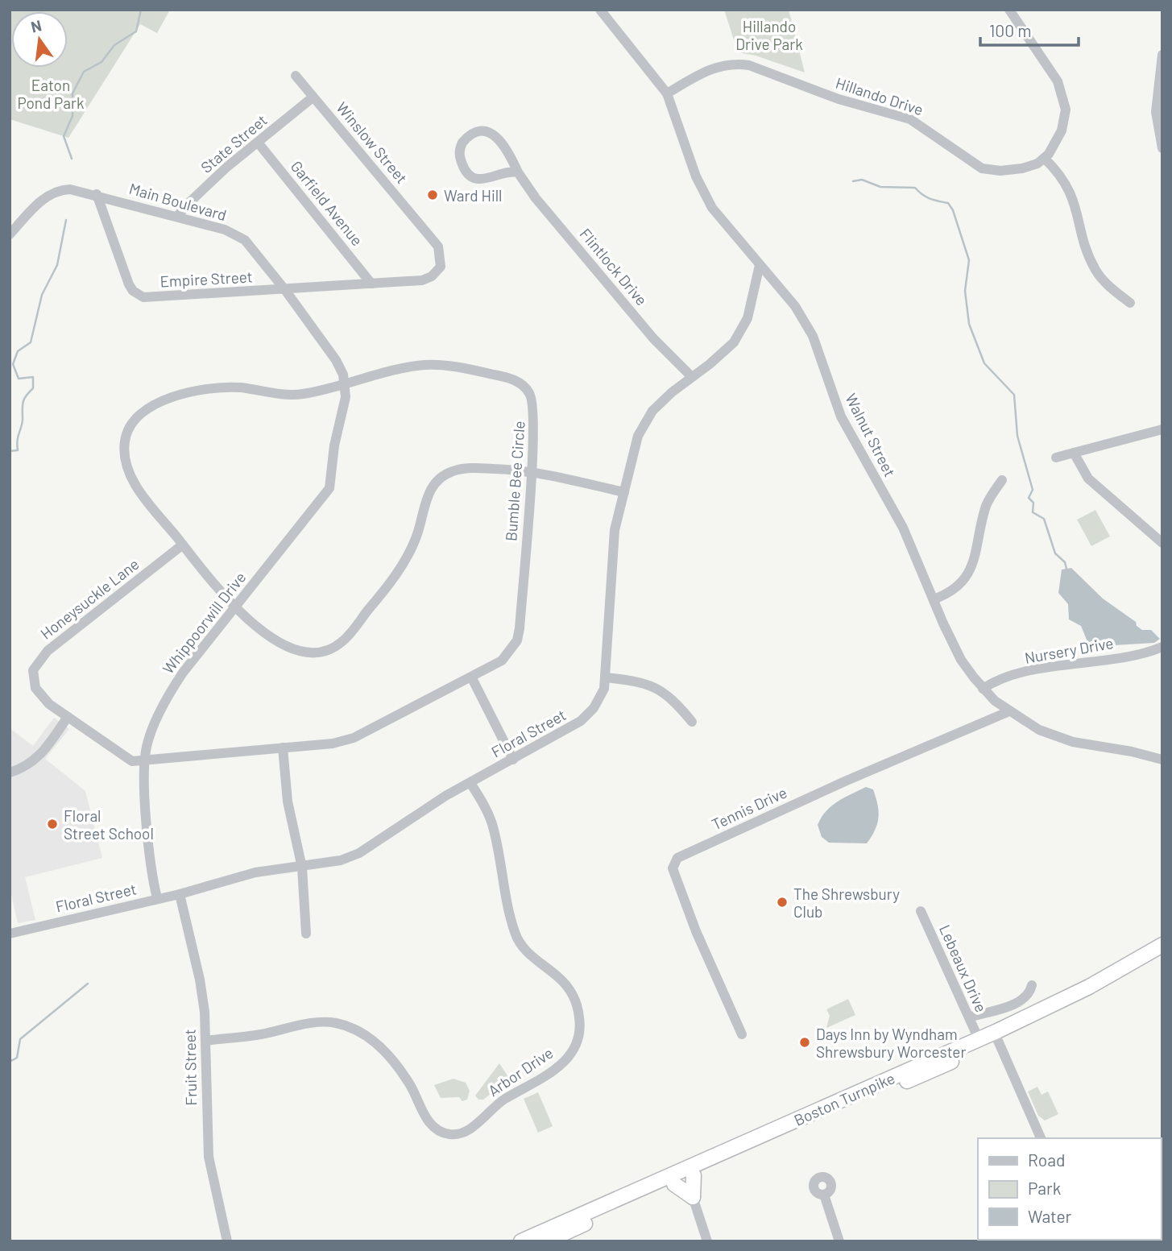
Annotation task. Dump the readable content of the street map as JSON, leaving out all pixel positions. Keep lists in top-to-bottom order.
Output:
{
  "streets": {
    "highway": ["Boston Turnpike"],
    "street": [
      "Hillando Drive",
      "Winslow Street",
      "State Street",
      "Main Boulevard",
      "Garfield Avenue",
      "Flintlock Drive",
      "Empire Street",
      "Walnut Street",
      "Bumble Bee Circle",
      "Honeysuckle Lane",
      "Whippoorwill Drive",
      "Nursery Drive",
      "Floral Street",
      "Tennis Drive",
      "Lebeaux Drive",
      "Fruit Street",
      "Arbor Drive"
    ]
  },
  "crossings": [
    ["Hillando Drive", "Walnut Street"],
    ["Winslow Street", "State Street"],
    ["Winslow Street", "Main Boulevard"],
    ["Winslow Street", "Garfield Avenue"],
    ["Winslow Street", "Empire Street"],
    ["State Street", "Main Boulevard"],
    ["State Street", "Garfield Avenue"],
    ["Main Boulevard", "Empire Street"],
    ["Main Boulevard", "Bumble Bee Circle"],
    ["Main Boulevard", "Whippoorwill Drive"],
    ["Flintlock Drive", "Floral Street"],
    ["Walnut Street", "Nursery Drive"],
    ["Walnut Street", "Floral Street"],
    ["Walnut Street", "Tennis Drive"],
    ["Bumble Bee Circle", "Honeysuckle Lane"],
    ["Bumble Bee Circle", "Whippoorwill Drive"],
    ["Bumble Bee Circle", "Floral Street"],
    ["Honeysuckle Lane", "Whippoorwill Drive"],
    ["Whippoorwill Drive", "Floral Street"],
    ["Floral Street", "Fruit Street"],
    ["Floral Street", "Arbor Drive"],
    ["Lebeaux Drive", "Boston Turnpike"],
    ["Fruit Street", "Arbor Drive"]
  ],
  "parks": ["Hillando Drive Park", "Eaton Pond Park"],
  "places": [
    "Ward Hill",
    "Floral Street School",
    "The Shrewsbury Club",
    "Days Inn by Wyndham Shrewsbury Worcester"
  ],
  "legend": ["Road", "Park", "Water"],
  "scale_bar": "100 m",
  "north": "top"
}
